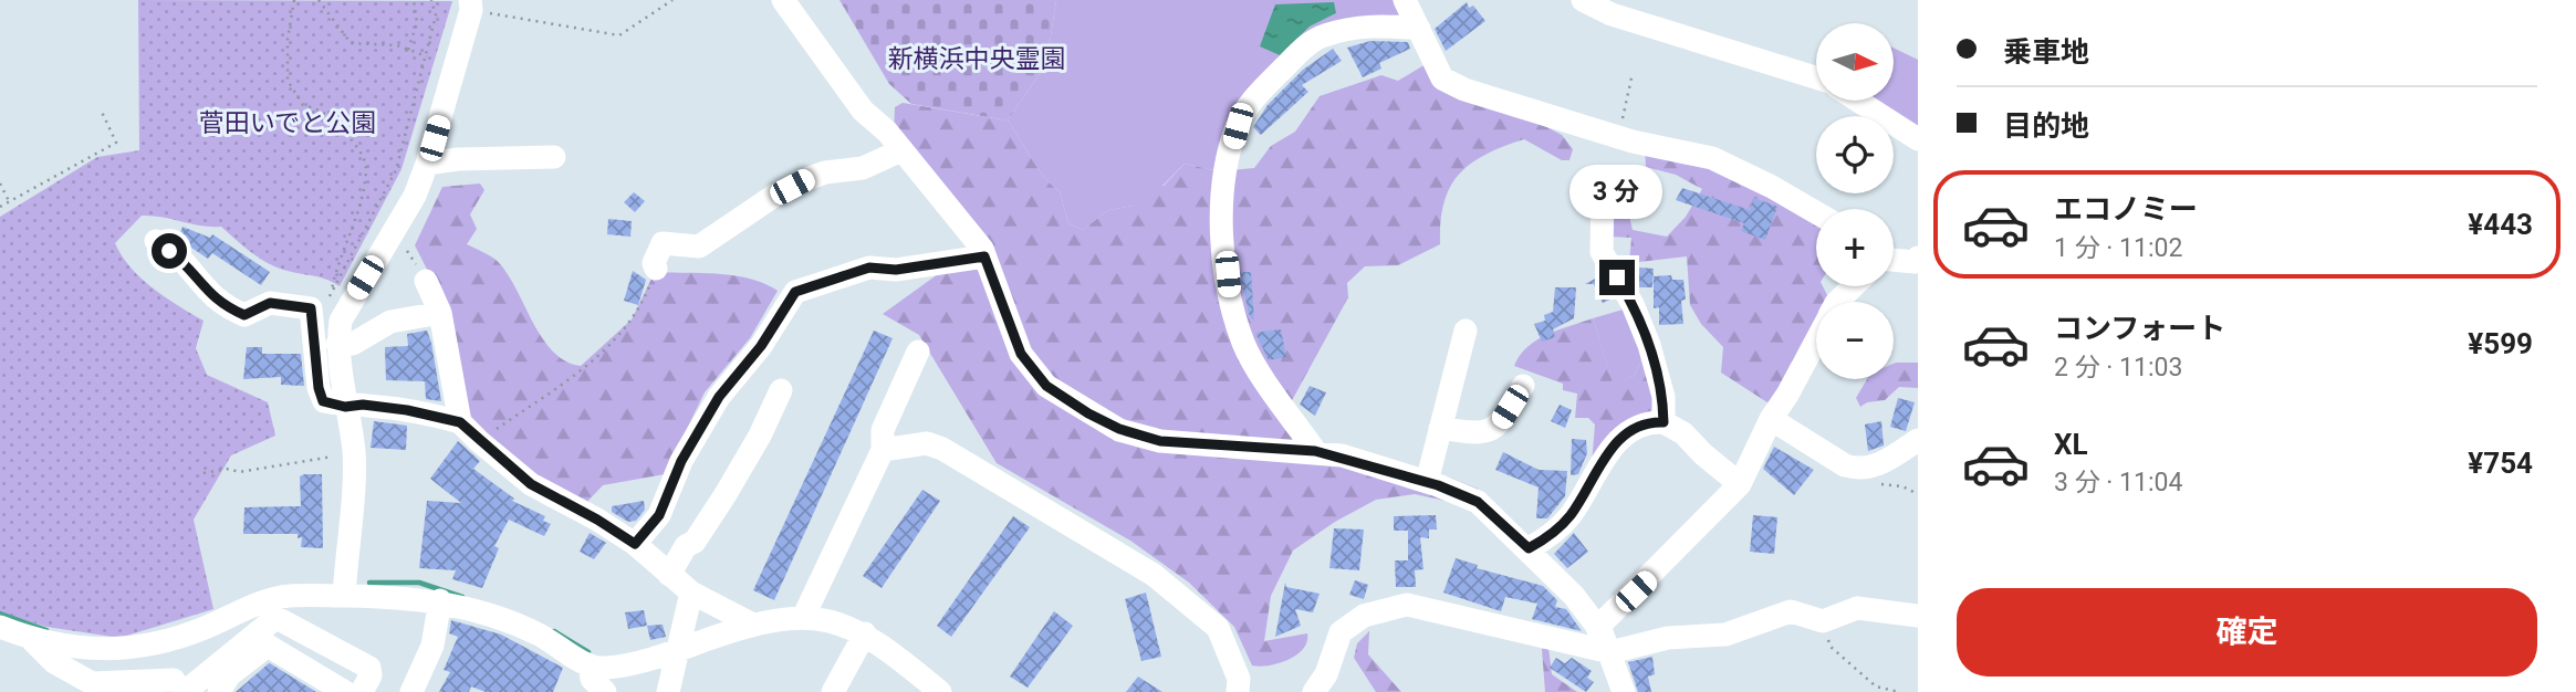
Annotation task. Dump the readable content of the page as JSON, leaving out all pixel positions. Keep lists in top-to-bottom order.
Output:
{
  "parks": ["新横浜中央霊園", "菅田いでと公園"],
  "north": "right",
  "page": {
    "banner": ["乗車地", "目的地"],
    "map_buttons": ["+", "−"],
    "bubble": "3 分",
    "list": [
      {
        "name": "エコノミー",
        "note": "1 分 · 11:02",
        "value": "¥443"
      },
      {
        "name": "コンフォート",
        "note": "2 分 · 11:03",
        "value": "¥599"
      },
      {
        "name": "XL",
        "note": "3 分 · 11:04",
        "value": "¥754"
      }
    ],
    "buttons": "確定"
  }
}
